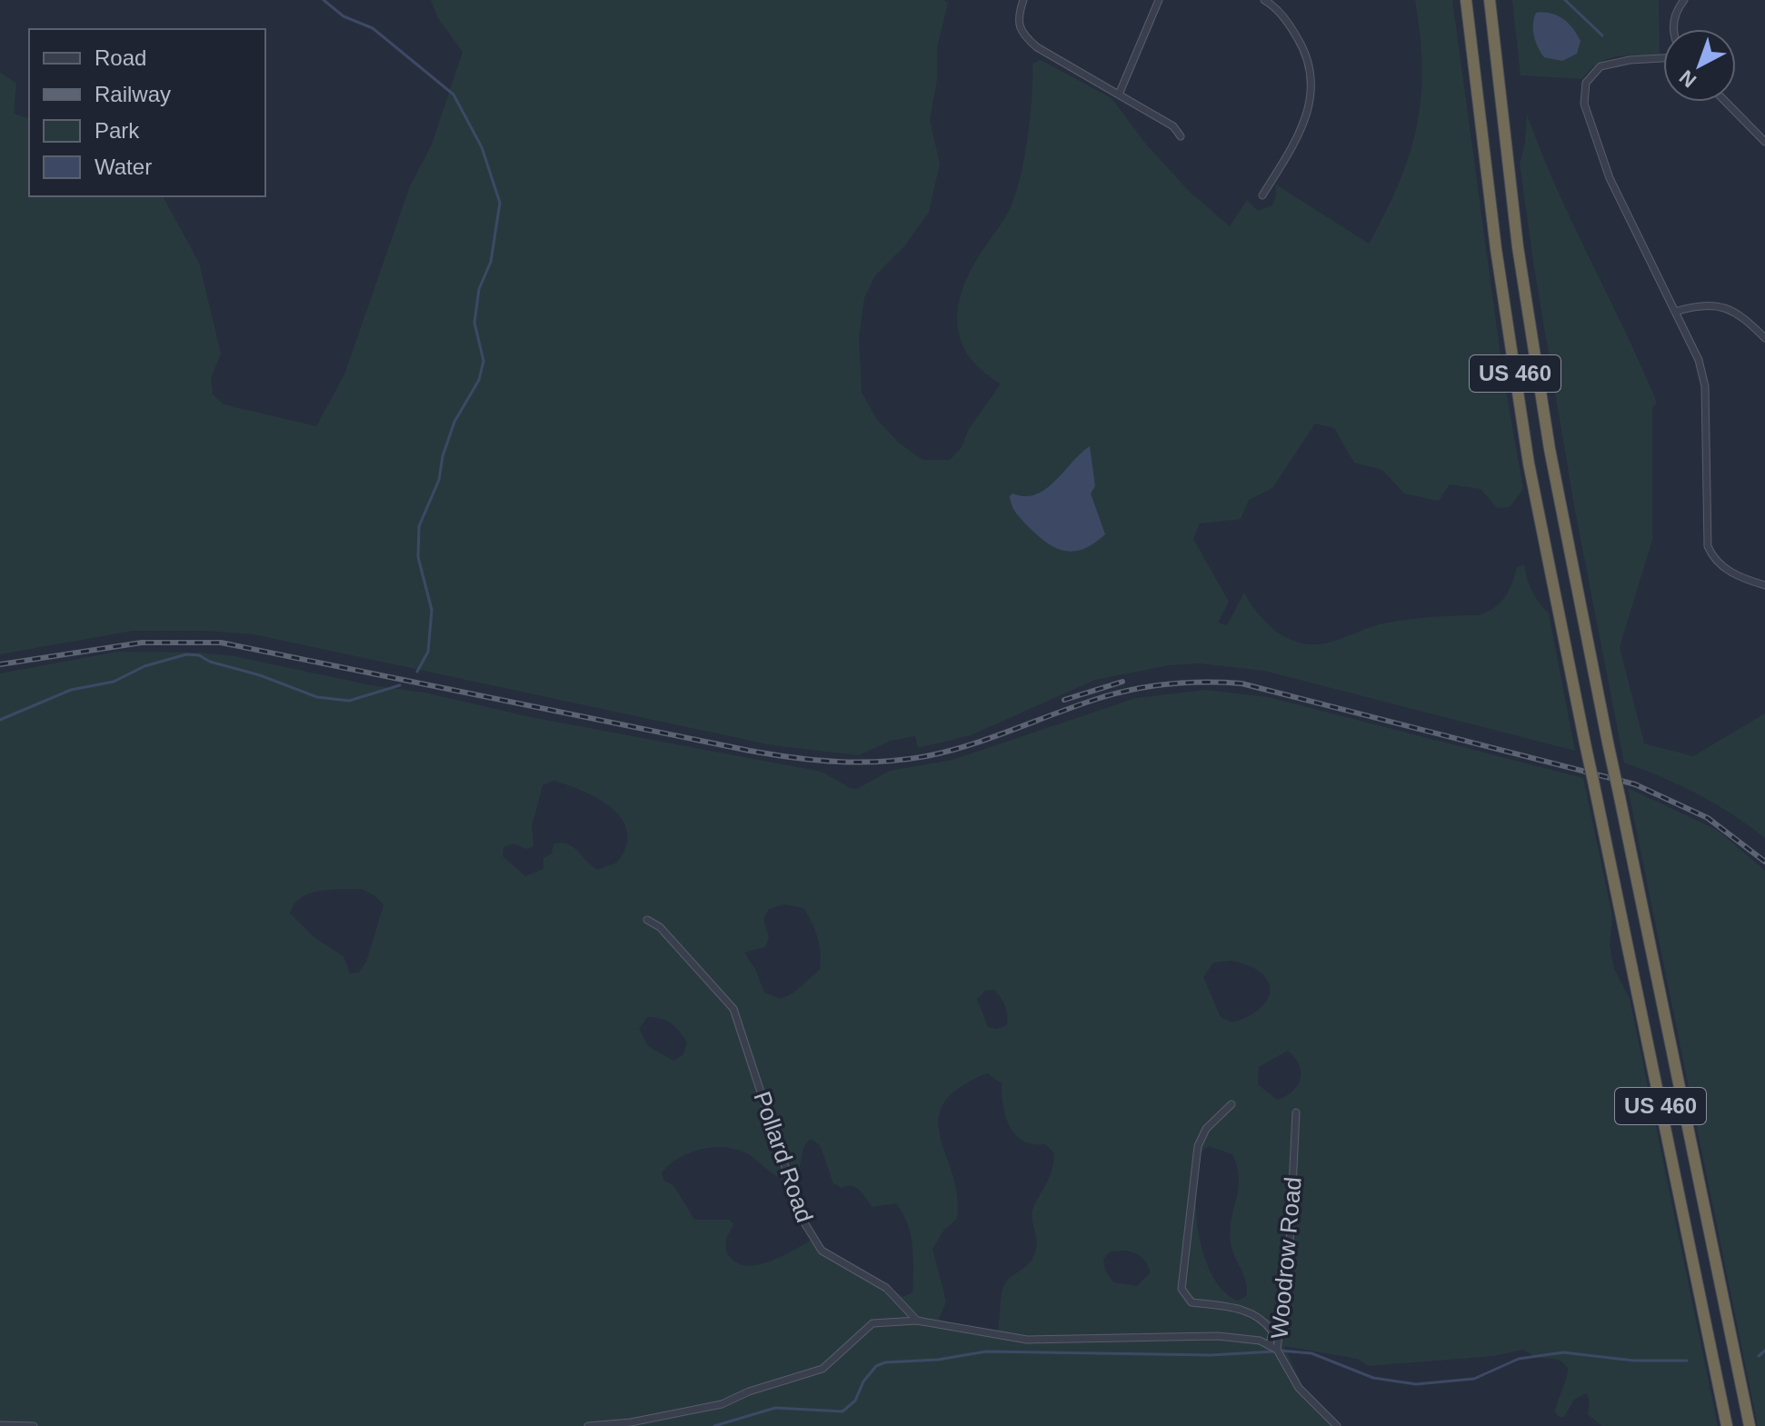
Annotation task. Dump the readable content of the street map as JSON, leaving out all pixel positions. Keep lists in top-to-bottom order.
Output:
{
  "streets": {
    "highway": ["US 460"],
    "street": ["Pollard Road", "Woodrow Road"]
  },
  "legend": [
    "Road",
    "Railway",
    "Park",
    "Water"
  ],
  "north": "bottom left"
}
